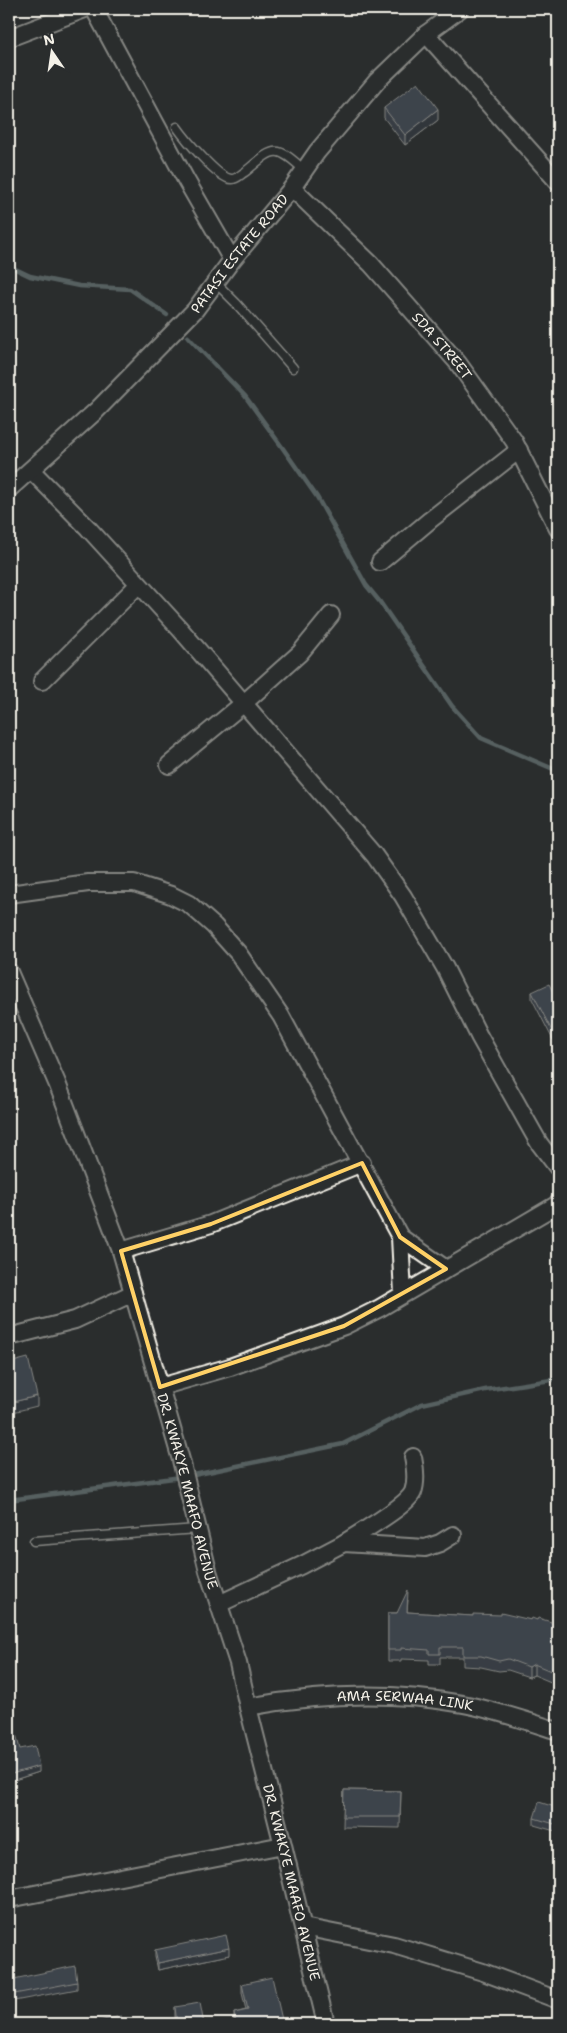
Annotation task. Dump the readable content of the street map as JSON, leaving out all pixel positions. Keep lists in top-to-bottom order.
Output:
{
  "streets": {
    "street": [
      "PATASI ESTATE ROAD",
      "SDA STREET",
      "DR. KWAKYE MAAFO AVENUE",
      "AMA SERWAA LINK"
    ]
  },
  "crossings": [
    ["PATASI ESTATE ROAD", "SDA STREET"],
    ["DR. KWAKYE MAAFO AVENUE", "AMA SERWAA LINK"]
  ],
  "north": "top"
}
